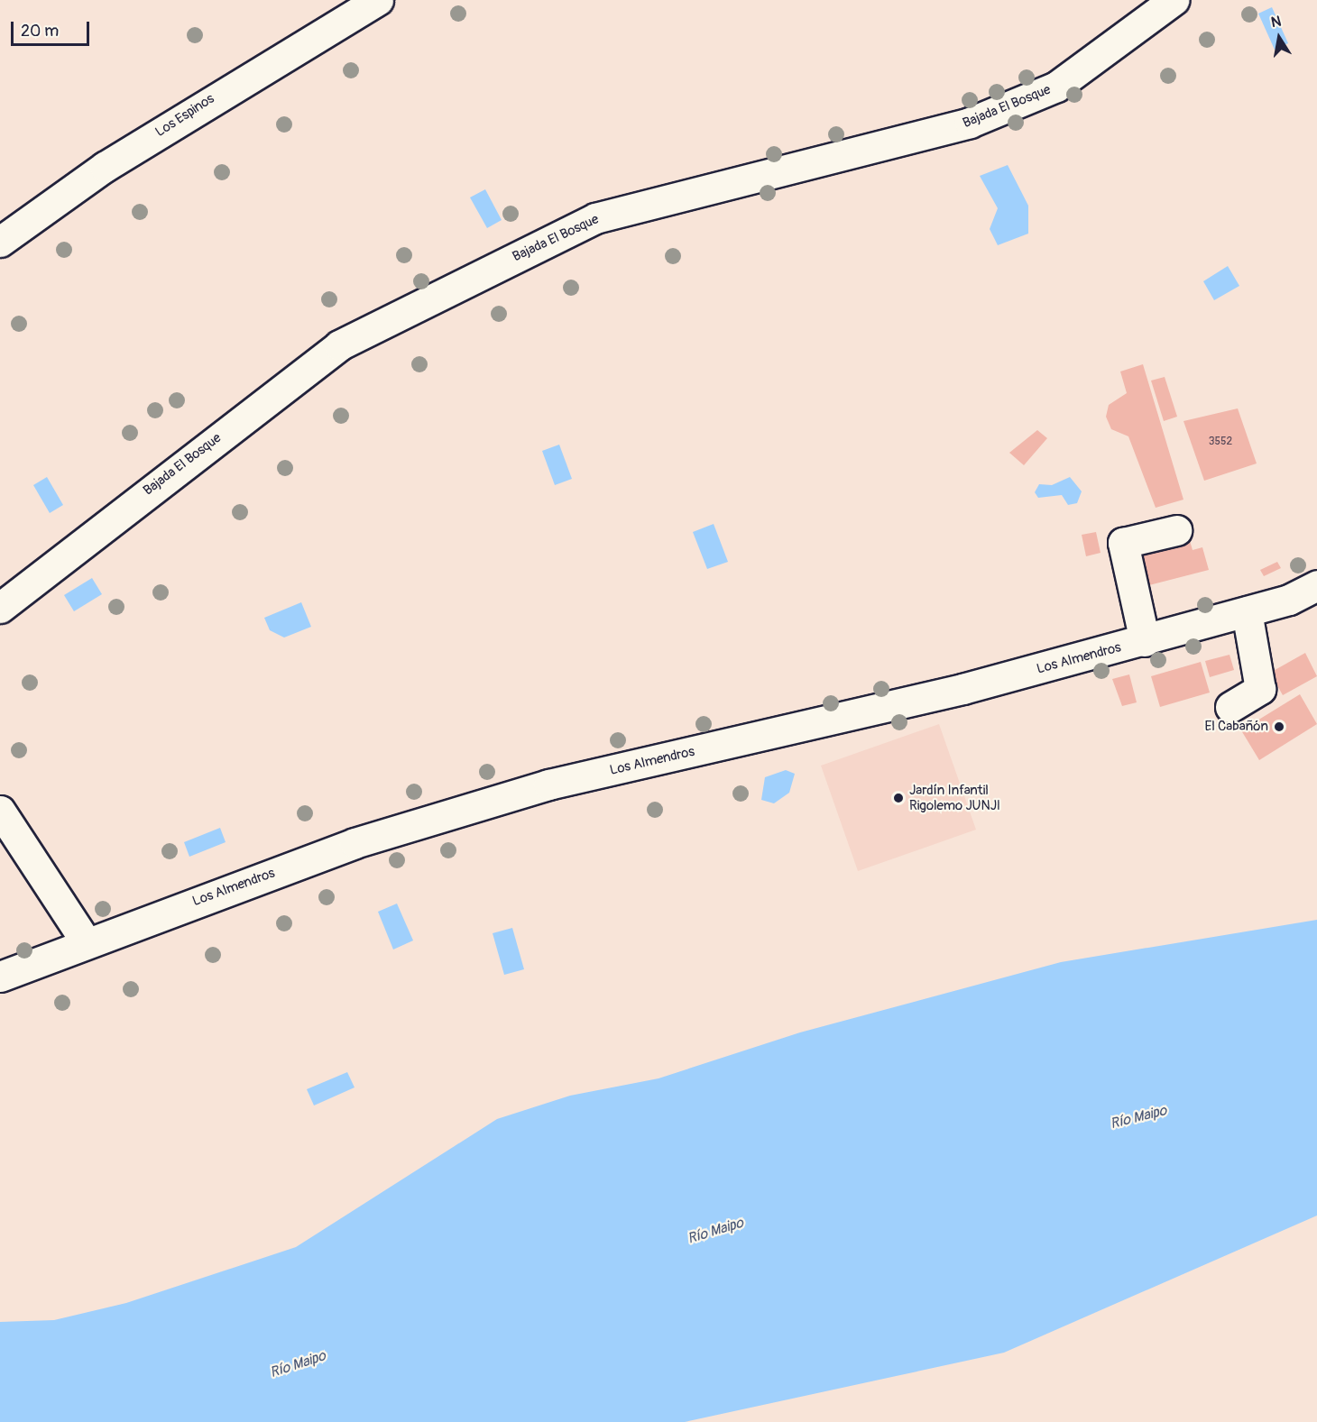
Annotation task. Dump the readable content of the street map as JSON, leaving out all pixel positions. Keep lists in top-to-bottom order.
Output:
{
  "streets": {
    "street": ["Bajada El Bosque", "Los Espinos", "Los Almendros"]
  },
  "water": ["Río Maipo"],
  "places": ["El Cabañón", "Jardín Infantil Rigolemo JUNJI"],
  "house_numbers": ["3552"],
  "scale_bar": "20 m",
  "north": "top"
}
